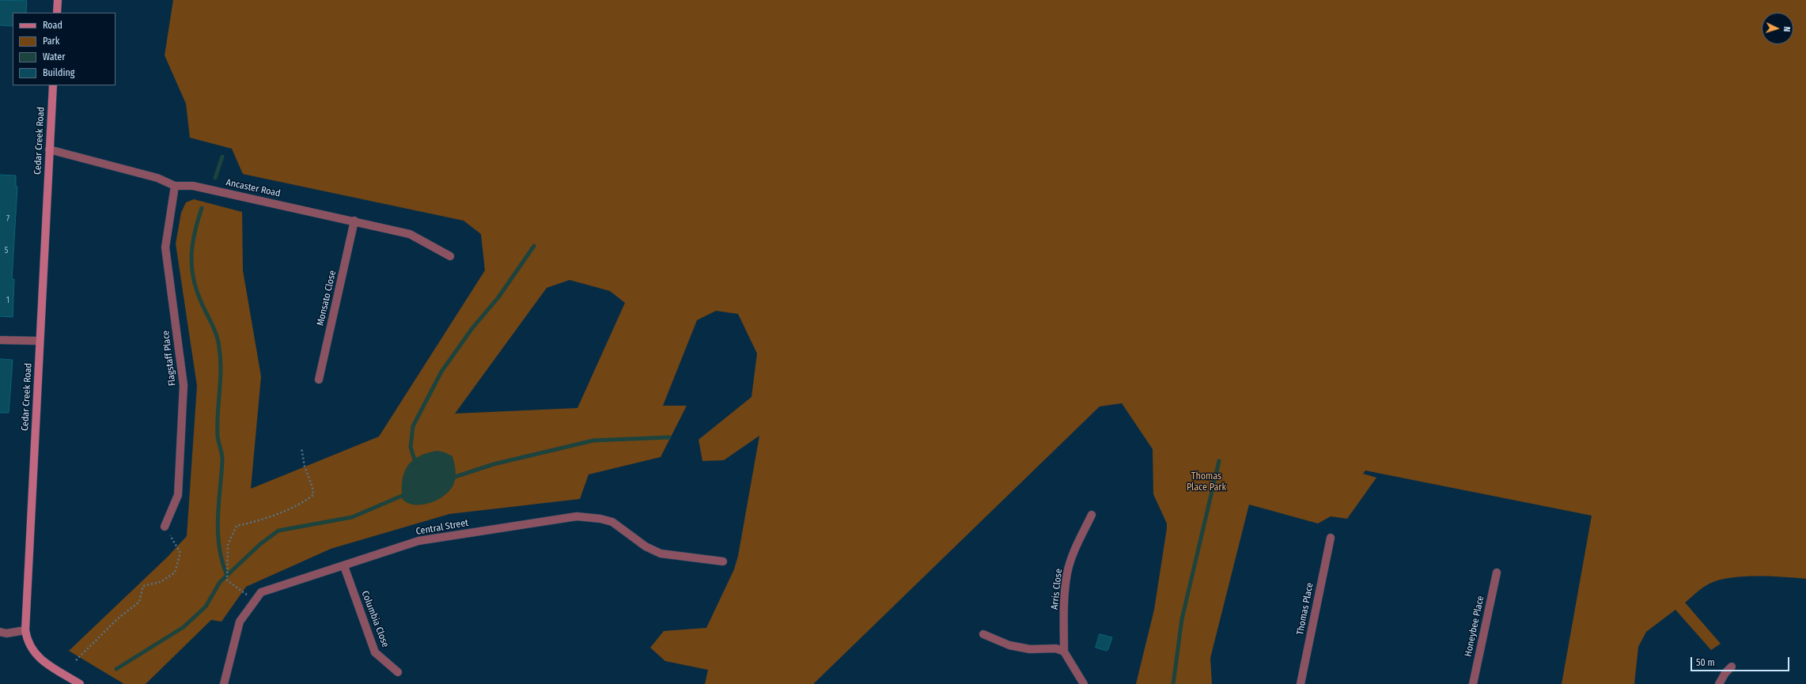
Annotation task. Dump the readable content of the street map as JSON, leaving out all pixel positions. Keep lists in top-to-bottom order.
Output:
{
  "streets": {
    "street": [
      "Cedar Creek Road",
      "Ancaster Road",
      "Monsato Close",
      "Flagstaff Place",
      "Central Street",
      "Arris Close",
      "Thomas Place",
      "Columbia Close",
      "Honeybee Place"
    ]
  },
  "crossings": [
    ["Cedar Creek Road", "Ancaster Road"],
    ["Ancaster Road", "Monsato Close"],
    ["Ancaster Road", "Flagstaff Place"],
    ["Central Street", "Columbia Close"]
  ],
  "parks": ["Thomas Place Park"],
  "house_numbers": ["7", "5", "1"],
  "legend": [
    "Road",
    "Park",
    "Water",
    "Building"
  ],
  "scale_bar": "50 m",
  "north": "right"
}
